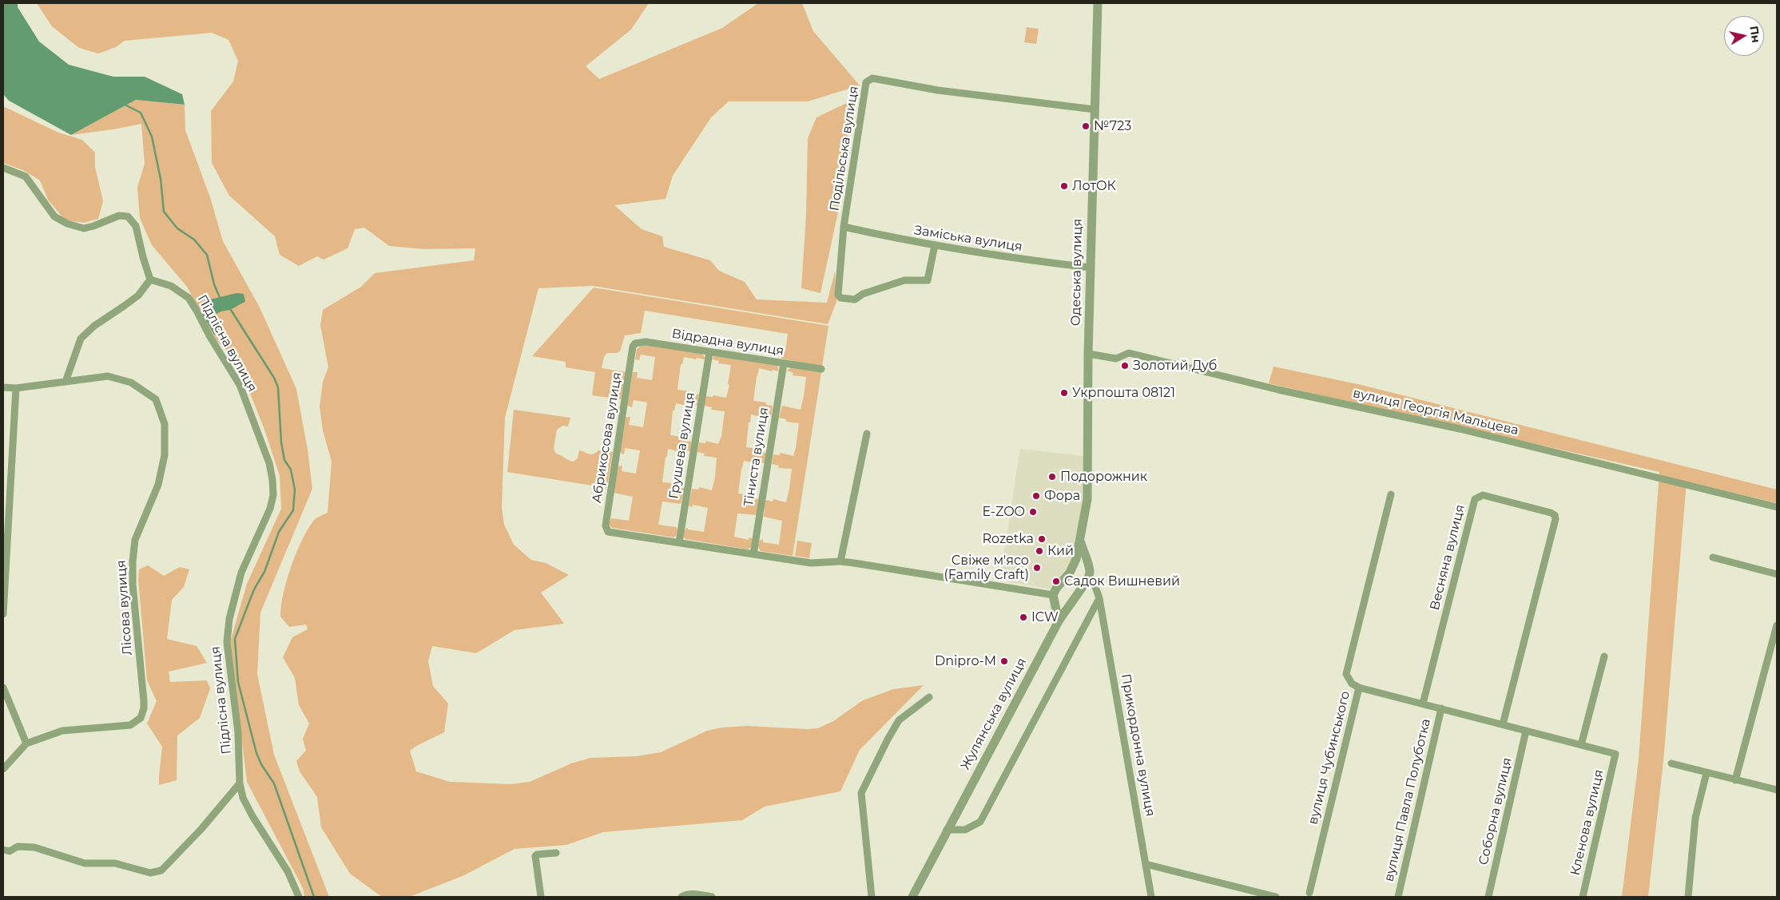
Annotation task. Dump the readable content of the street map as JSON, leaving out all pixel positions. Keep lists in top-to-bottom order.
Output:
{
  "streets": {
    "street": [
      "Подільська вулиця",
      "Заміська вулиця",
      "Одеська вулиця",
      "Відрадна вулиця",
      "Підлісна вулиця",
      "вулиця Георгія Мальцева",
      "Абрикосова вулиця",
      "Грушева вулиця",
      "Тіниста вулиця",
      "Весняна вулиця",
      "Лісова вулиця",
      "Жулянська вулиця",
      "Прикордонна вулиця",
      "вулиця Чубинського",
      "вулиця Павла Полуботка",
      "Соборна вулиця",
      "Кленова вулиця"
    ]
  },
  "crossings": [
    ["Подільська вулиця", "Заміська вулиця"],
    ["Подільська вулиця", "Одеська вулиця"],
    ["Заміська вулиця", "Одеська вулиця"],
    ["Одеська вулиця", "вулиця Георгія Мальцева"],
    ["Відрадна вулиця", "Абрикосова вулиця"],
    ["Відрадна вулиця", "Грушева вулиця"],
    ["Відрадна вулиця", "Тіниста вулиця"],
    ["Абрикосова вулиця", "Грушева вулиця"],
    ["Жулянська вулиця", "Прикордонна вулиця"]
  ],
  "places": [
    "№723",
    "ЛотОК",
    "Золотий Дуб",
    "Укрпошта 08121",
    "Подорожник",
    "Фора",
    "E-ZOO",
    "Rozetka",
    "Кий",
    "Свіже м'ясо (Family Craft)",
    "Садок Вишневий",
    "ICW",
    "Dnipro-M"
  ],
  "north": "right"
}
